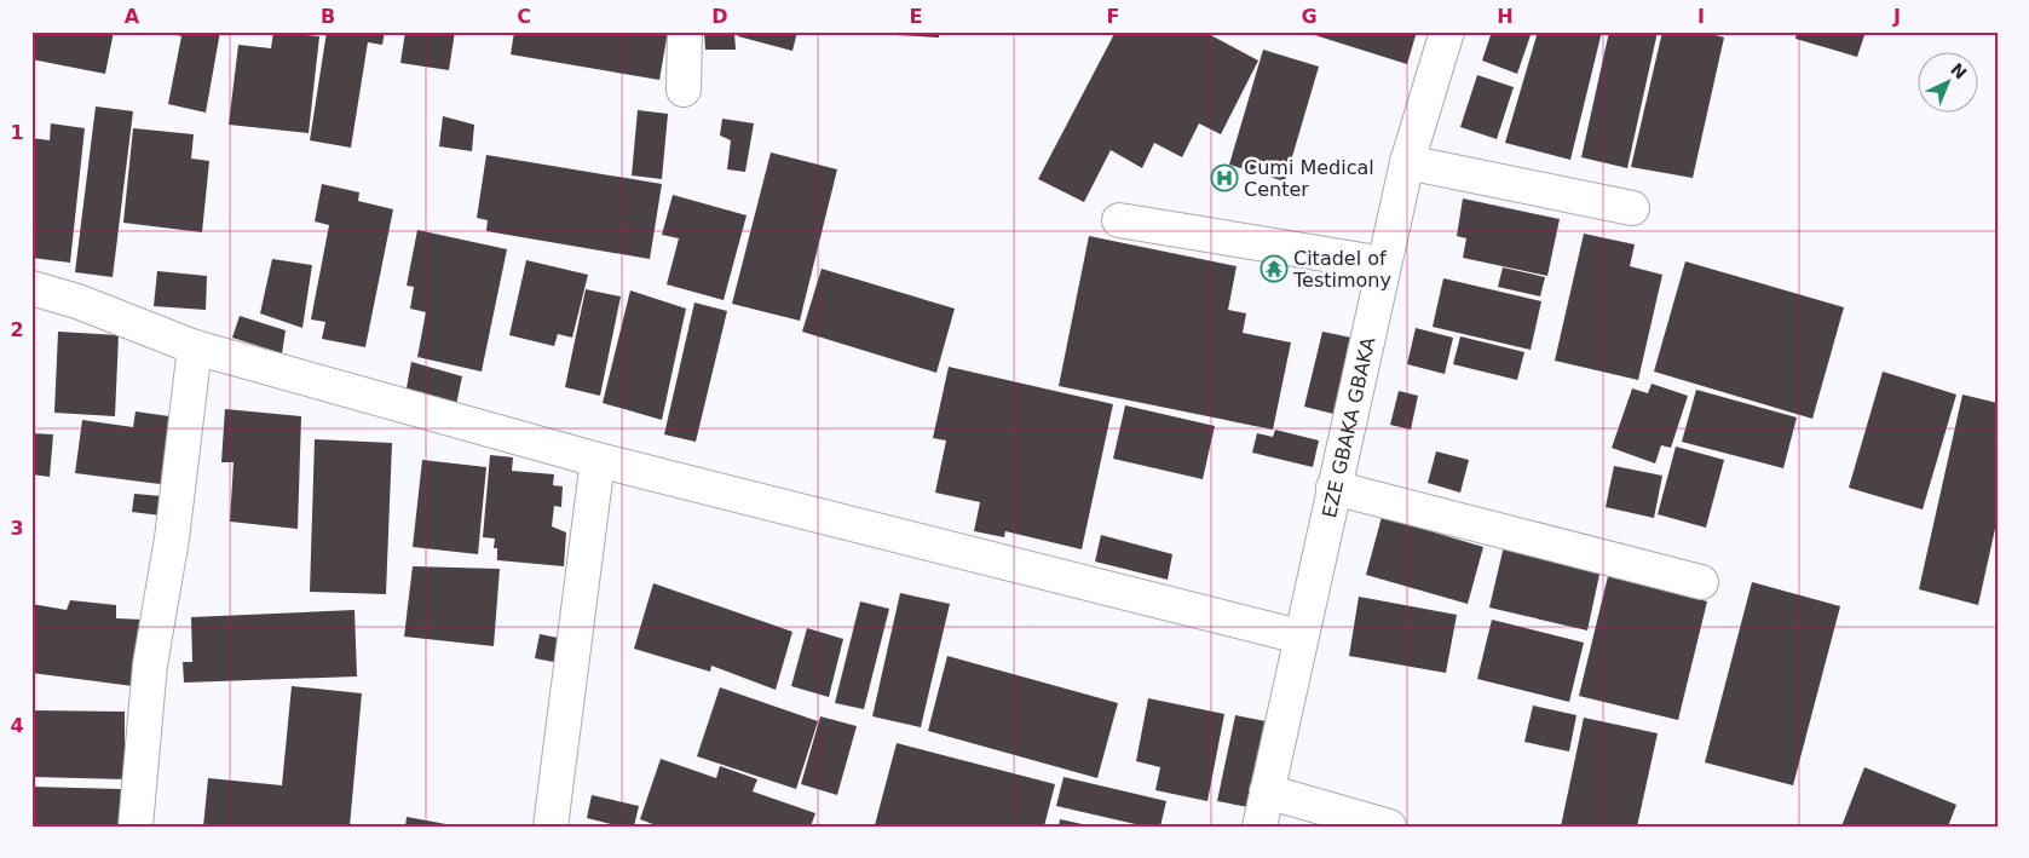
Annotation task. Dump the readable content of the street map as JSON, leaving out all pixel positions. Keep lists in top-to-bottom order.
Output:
{
  "streets": {
    "street": ["EZE GBAKA GBAKA"]
  },
  "places": {
    "hospital": ["Cumi Medical Center"],
    "temple": ["Citadel of Testimony"]
  },
  "north": "top right",
  "grid": {
    "columns": [
      "A",
      "B",
      "C",
      "D",
      "E",
      "F",
      "G",
      "H",
      "I",
      "J"
    ],
    "rows": [
      "1",
      "2",
      "3",
      "4"
    ]
  }
}
